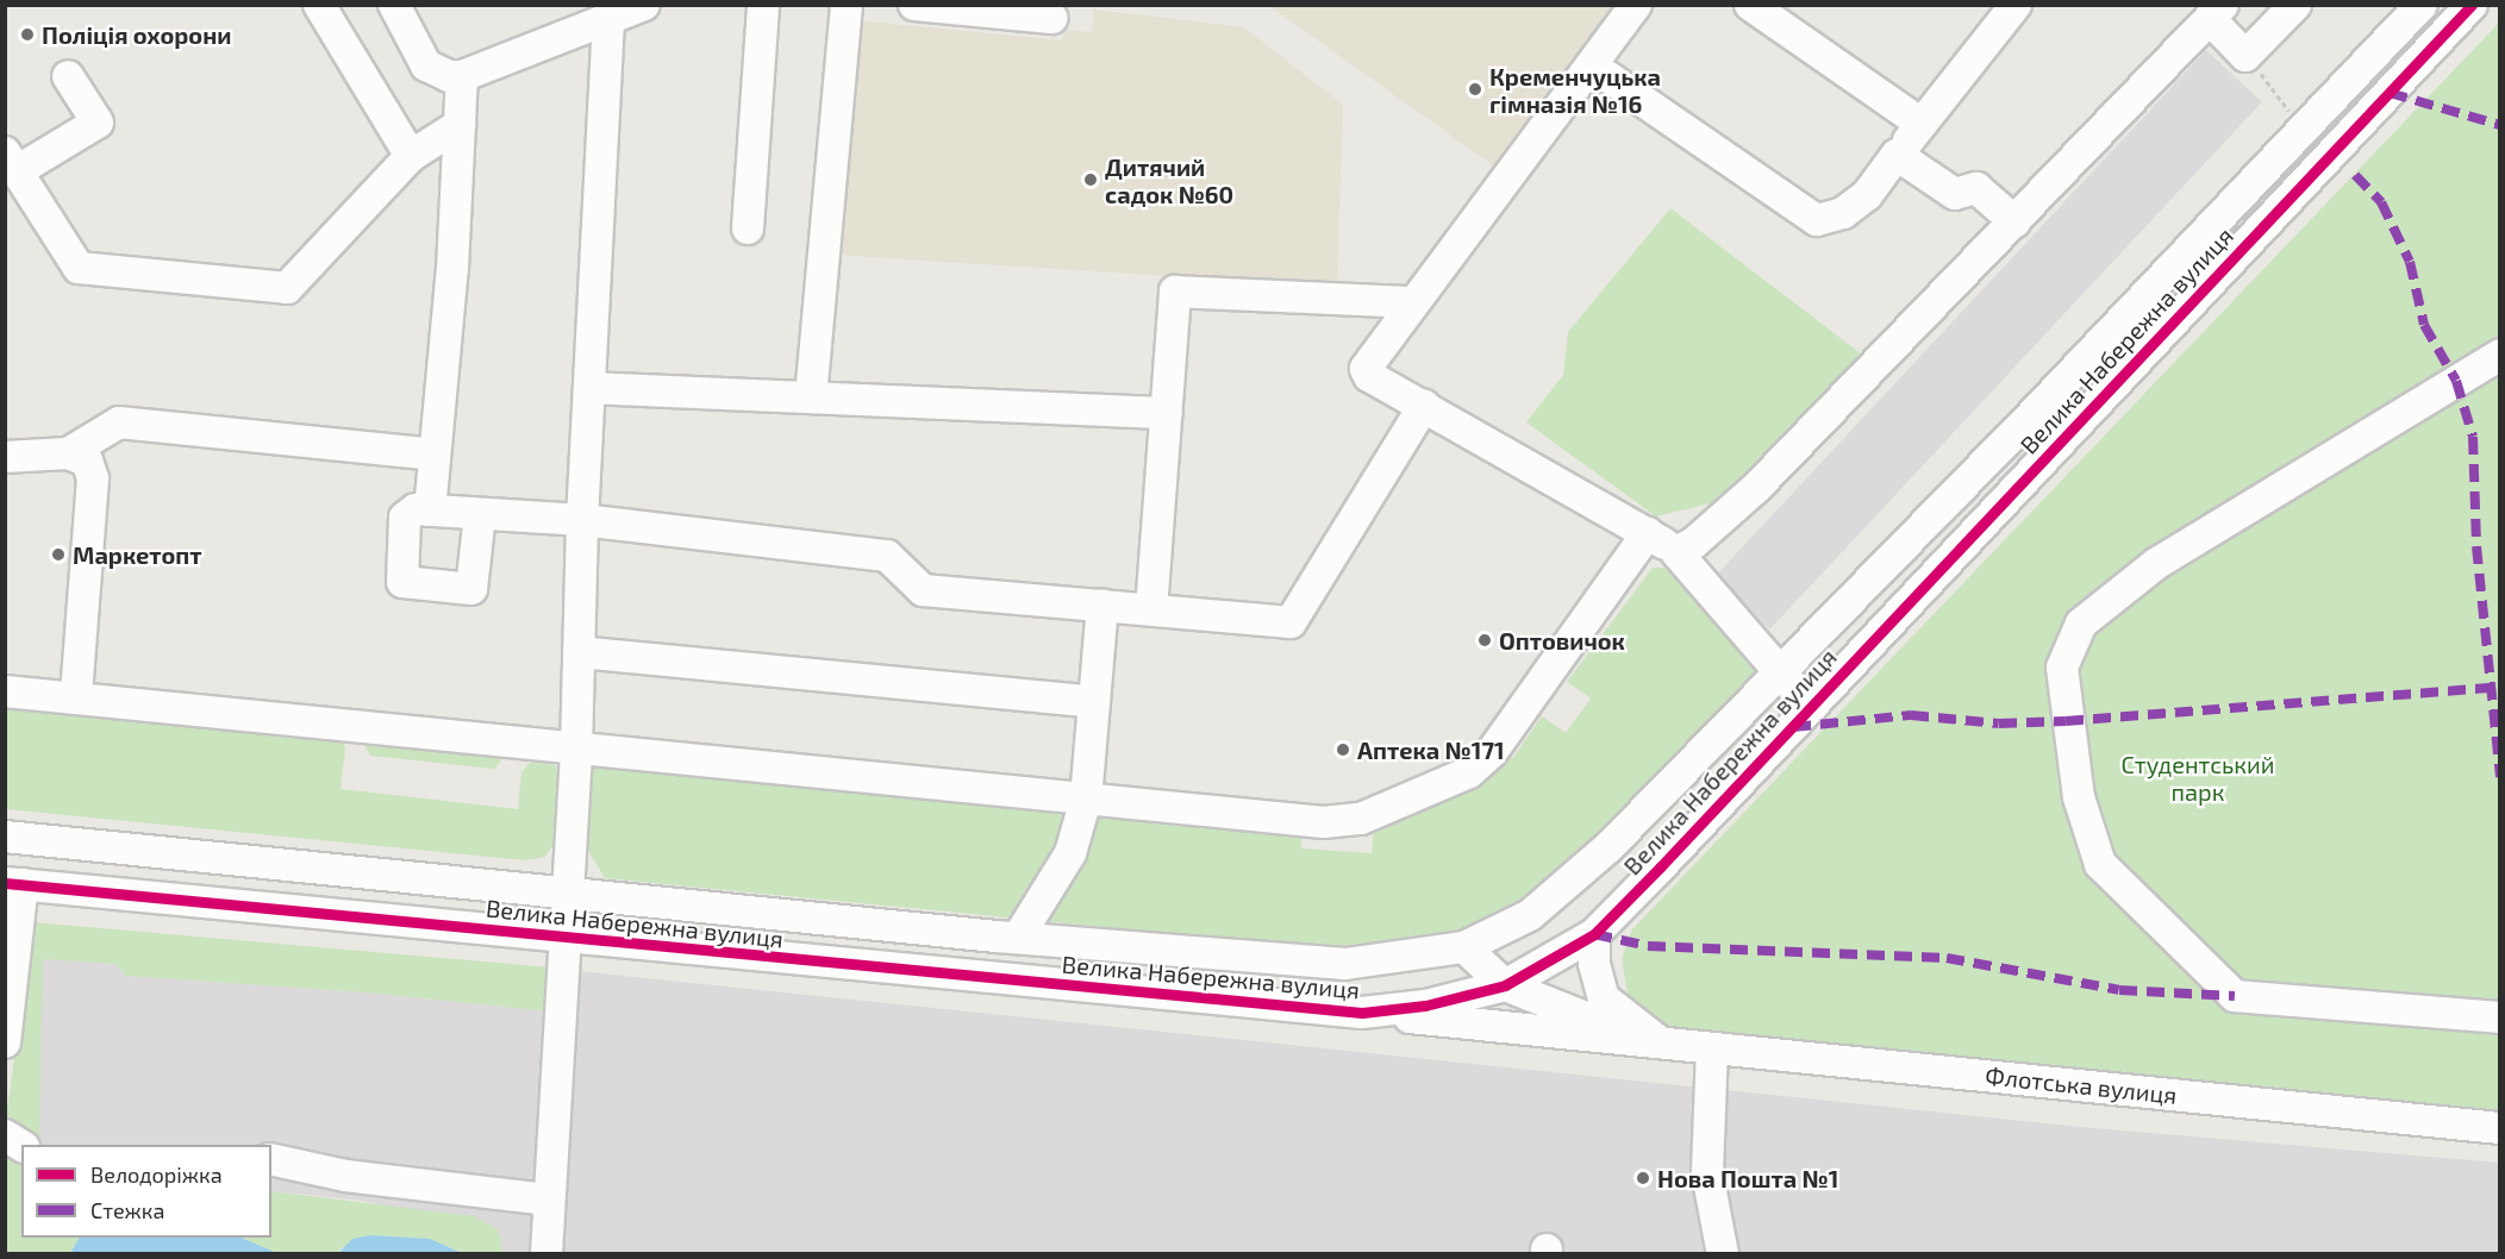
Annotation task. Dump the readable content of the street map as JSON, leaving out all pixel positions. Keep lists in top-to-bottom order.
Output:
{
  "streets": {
    "street": ["Велика Набережна вулиця", "Флотська вулиця"]
  },
  "parks": ["Студентський парк"],
  "places": [
    "Поліція охорони",
    "Кременчуцька гімназія №16",
    "Дитячий садок №60",
    "Маркетопт",
    "Оптовичок",
    "Аптека №171",
    "Нова Пошта №1"
  ],
  "legend": ["Велодоріжка", "Стежка"]
}
